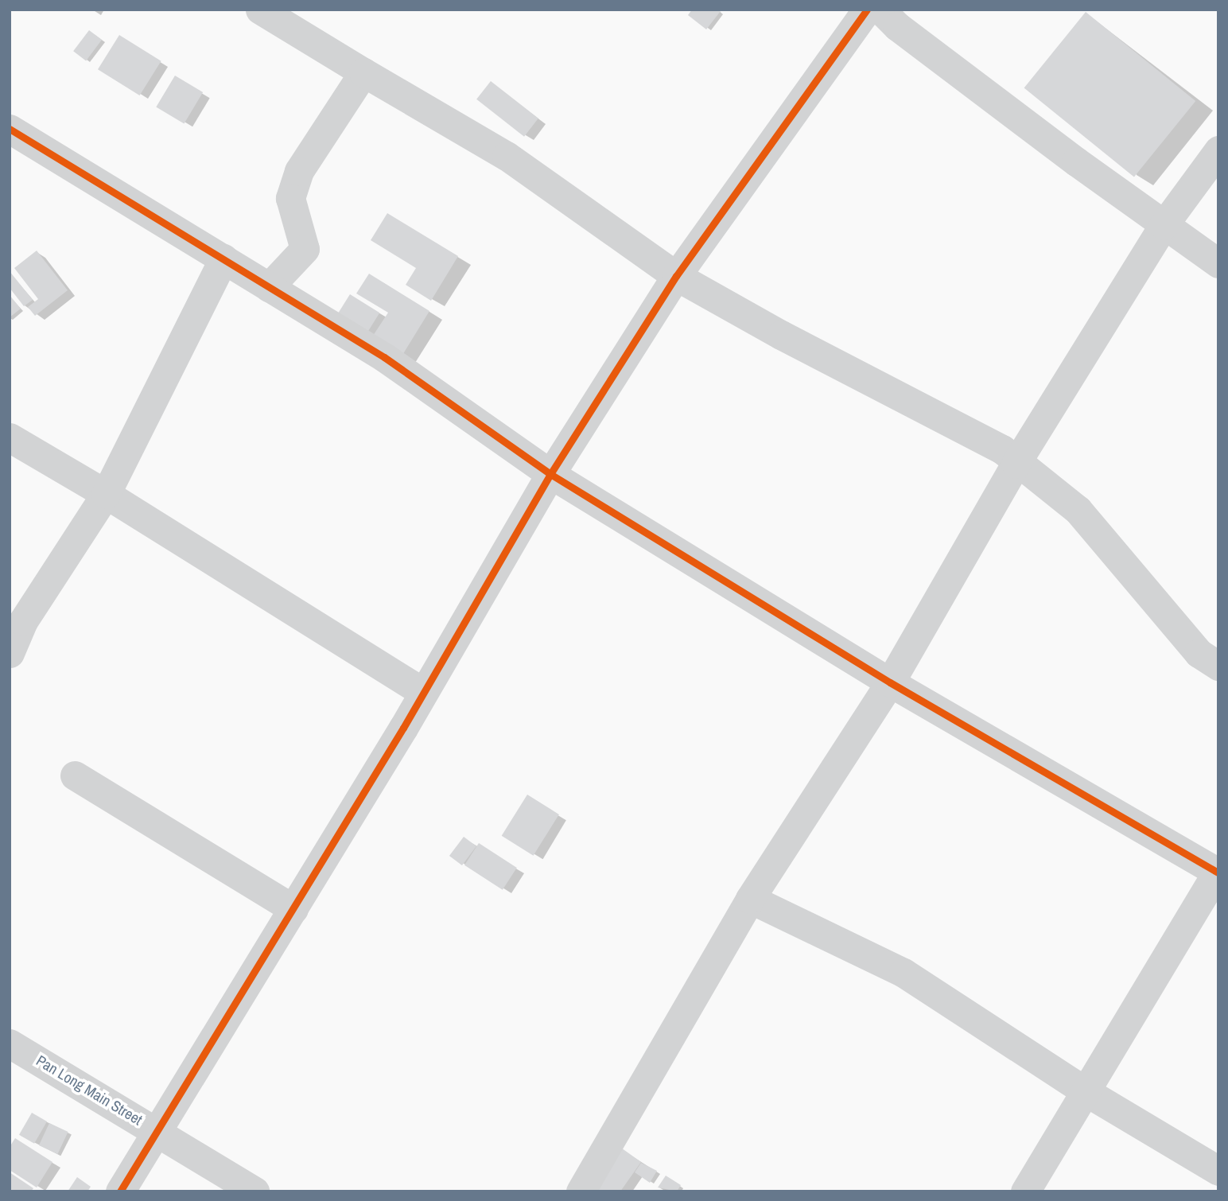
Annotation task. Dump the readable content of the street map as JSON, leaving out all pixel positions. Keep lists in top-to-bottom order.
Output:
{
  "streets": {
    "street": ["Pan Long Main Street"]
  }
}
